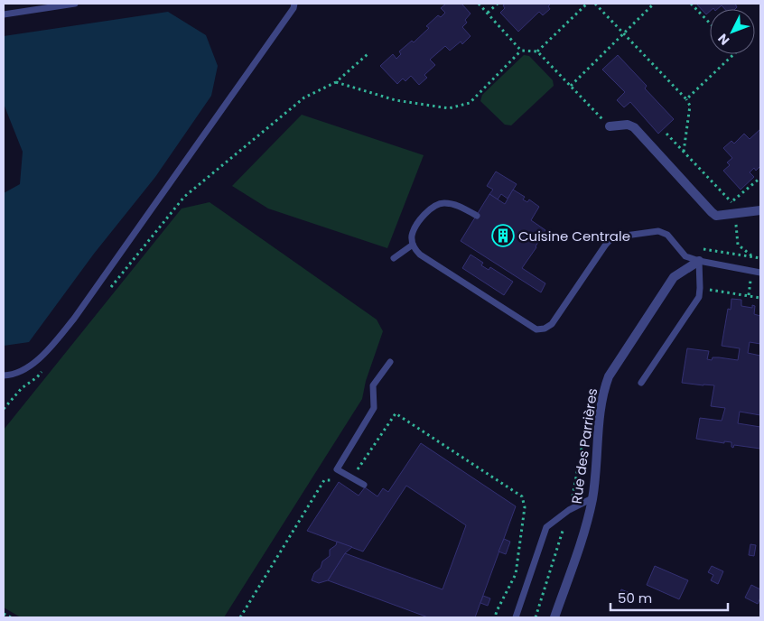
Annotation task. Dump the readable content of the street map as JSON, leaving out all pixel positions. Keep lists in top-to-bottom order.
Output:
{
  "streets": {
    "street": ["Rue des Parrières"]
  },
  "places": {
    "building": ["Cuisine Centrale"]
  },
  "scale_bar": "50 m",
  "north": "bottom left"
}
